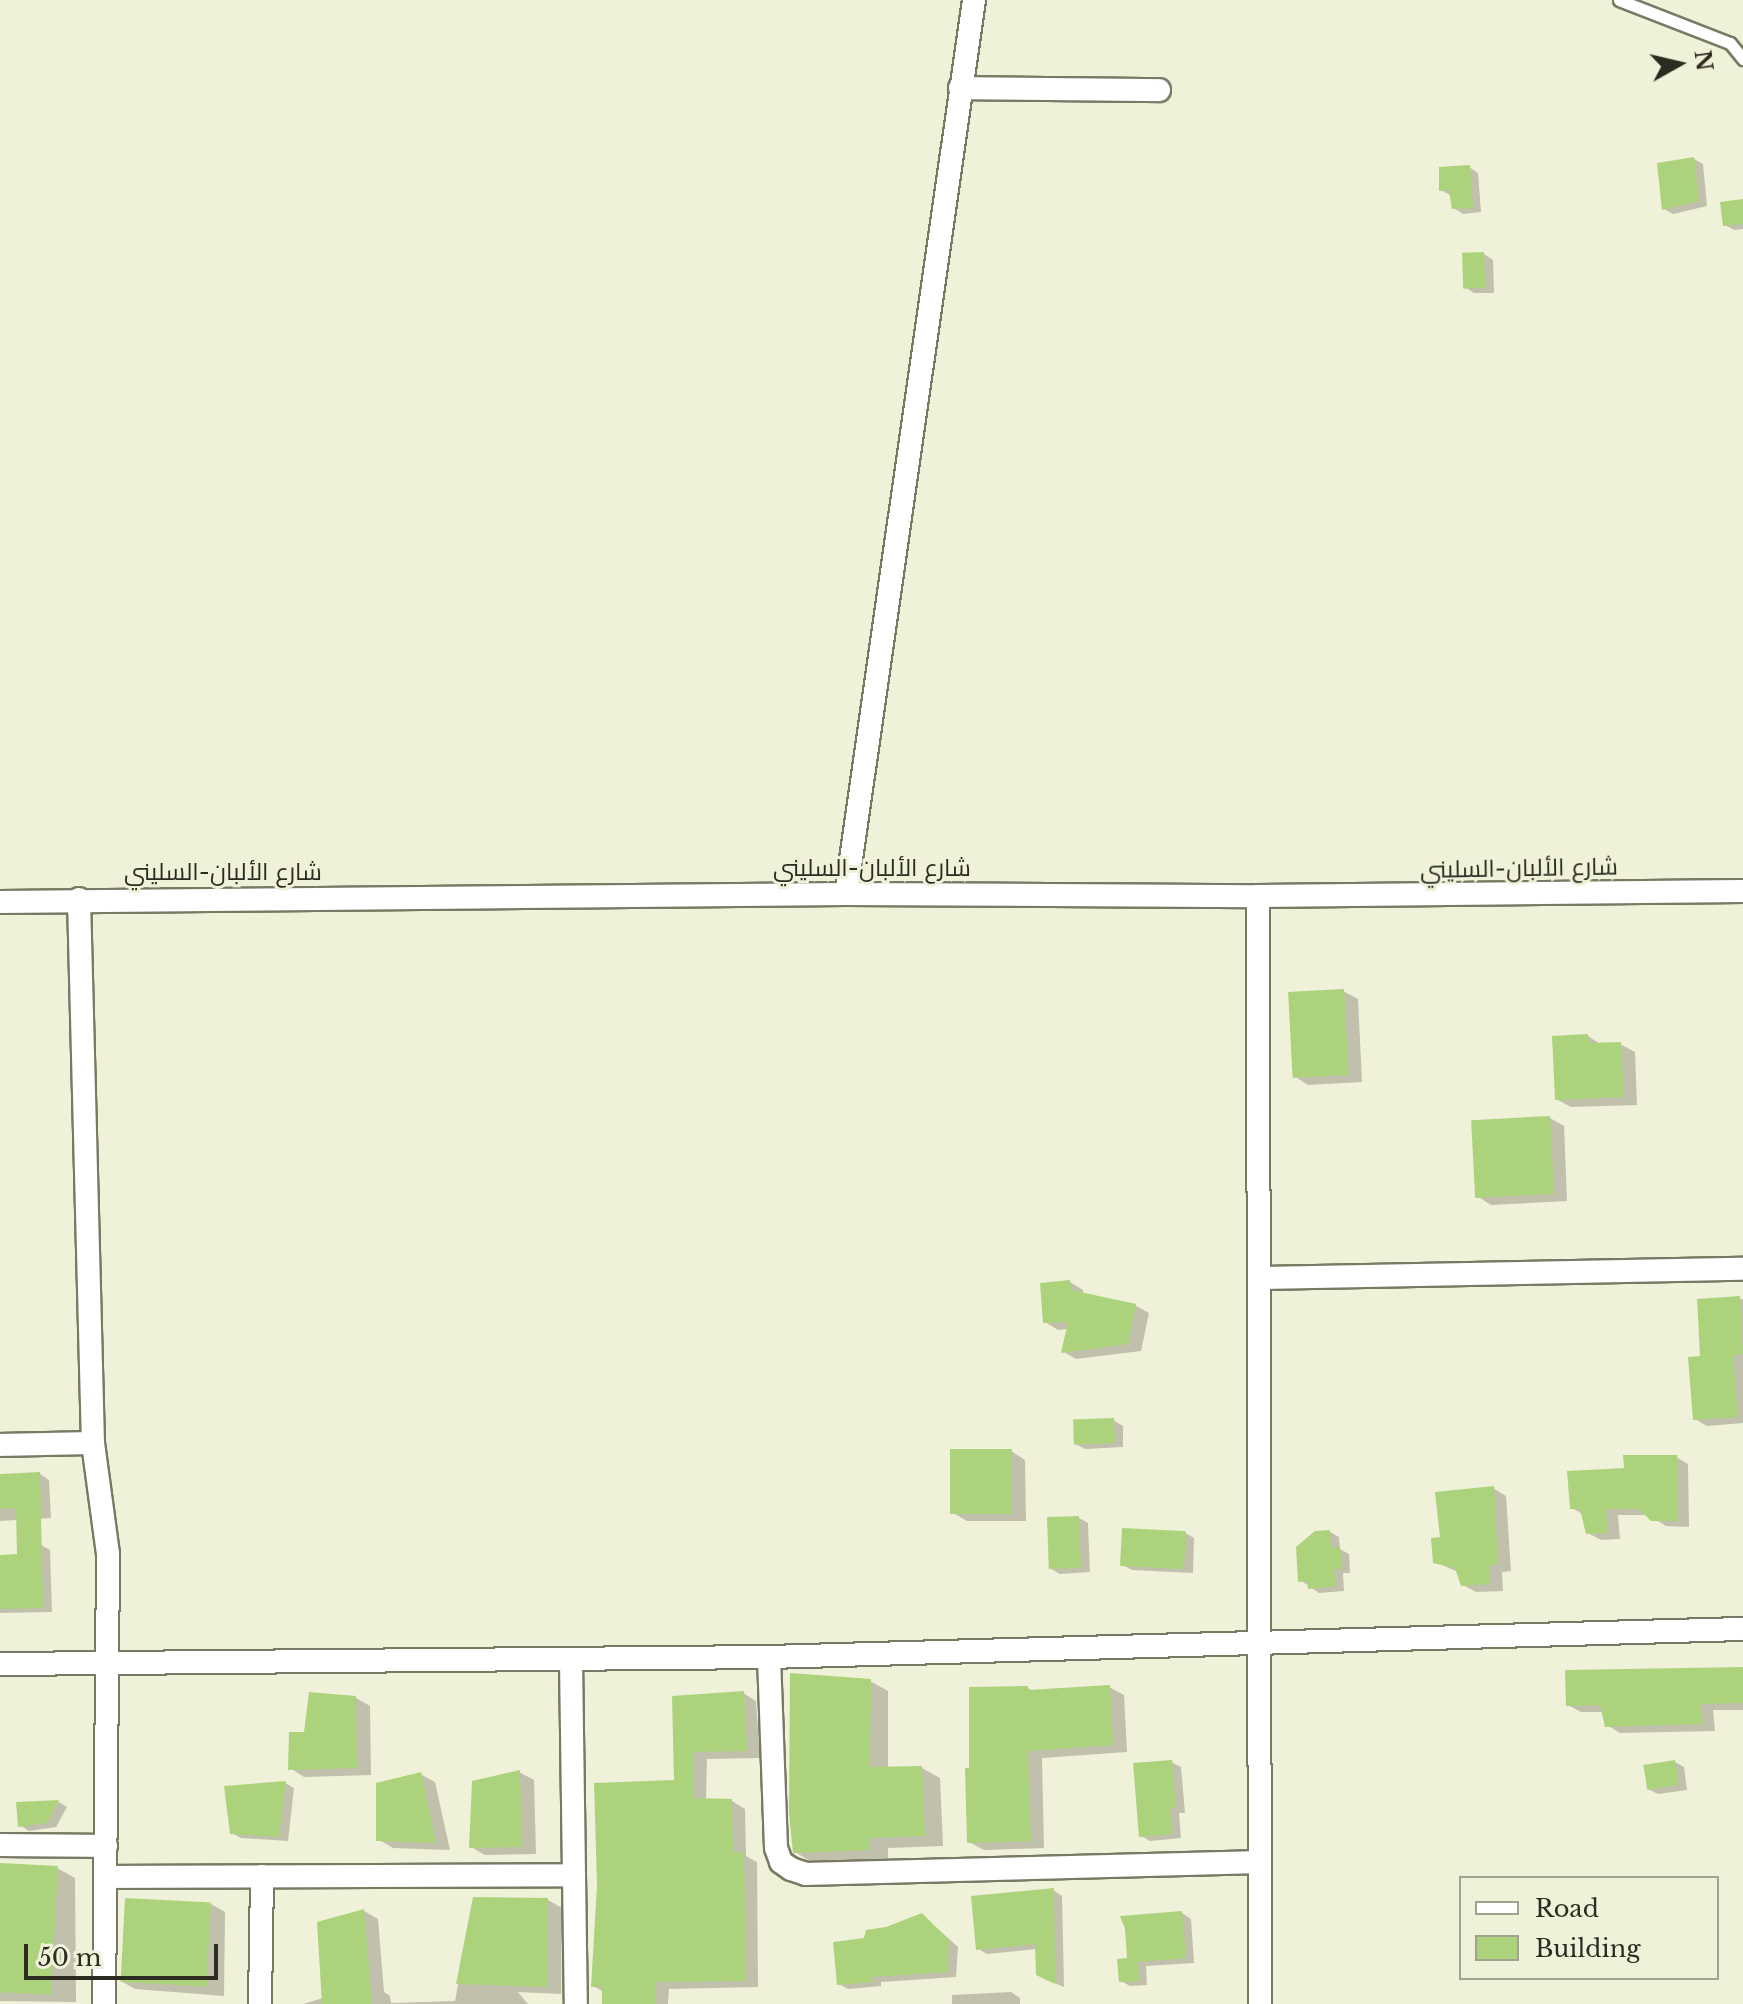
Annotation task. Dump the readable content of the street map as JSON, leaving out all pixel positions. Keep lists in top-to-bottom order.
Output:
{
  "streets": {
    "street": ["شارع الألبان-السليني"]
  },
  "legend": ["Road", "Building"],
  "scale_bar": "50 m",
  "north": "right"
}
